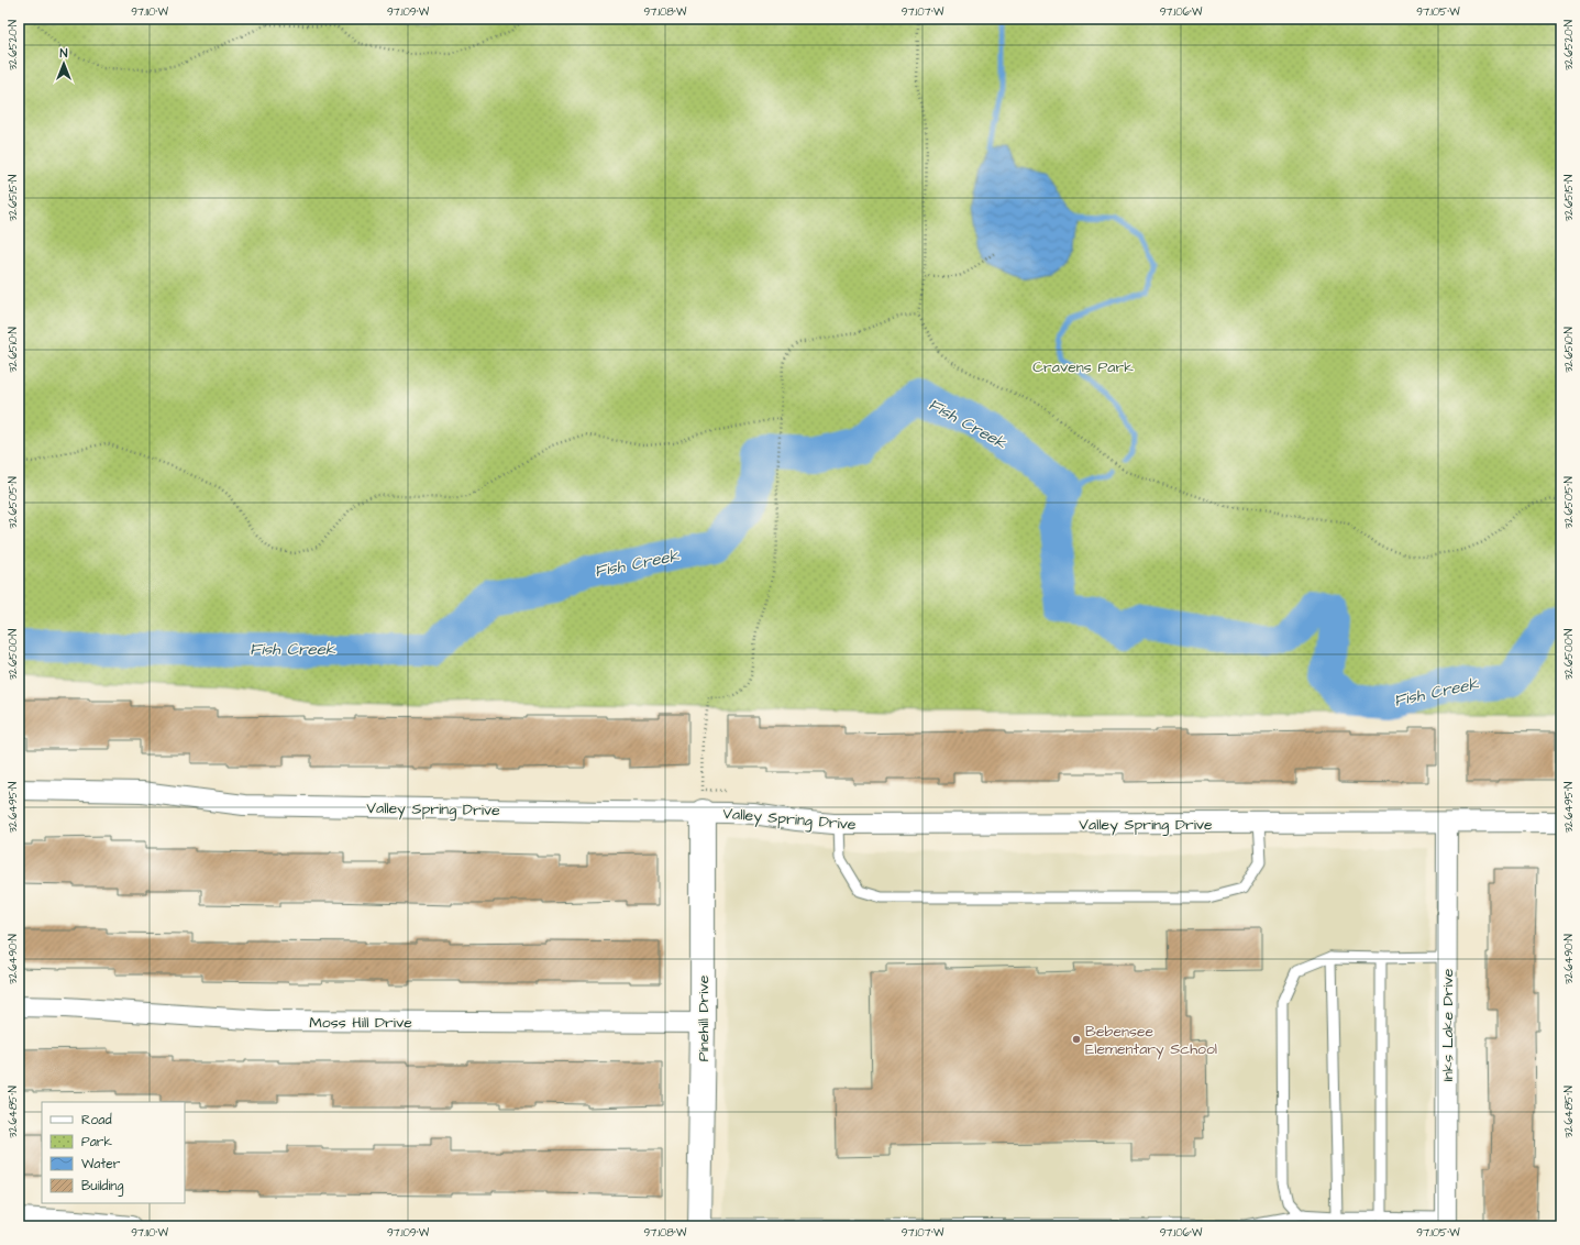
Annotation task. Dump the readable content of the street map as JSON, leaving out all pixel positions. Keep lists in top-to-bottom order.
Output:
{
  "streets": {
    "street": [
      "Valley Spring Drive",
      "Pinehill Drive",
      "Moss Hill Drive",
      "Inks Lake Drive"
    ]
  },
  "crossings": [
    ["Valley Spring Drive", "Pinehill Drive"],
    ["Valley Spring Drive", "Inks Lake Drive"],
    ["Pinehill Drive", "Moss Hill Drive"]
  ],
  "water": ["Fish Creek"],
  "parks": ["Cravens Park"],
  "places": ["Bebensee Elementary School"],
  "legend": [
    "Road",
    "Park",
    "Water",
    "Building"
  ],
  "north": "top",
  "coordinates": [
    "97.110°W",
    "97.109°W",
    "97.108°W",
    "97.107°W",
    "97.106°W",
    "97.105°W",
    "32.6520°N",
    "32.6515°N",
    "32.6510°N",
    "32.6505°N",
    "32.6500°N",
    "32.6495°N",
    "32.6490°N",
    "32.6485°N"
  ]
}
